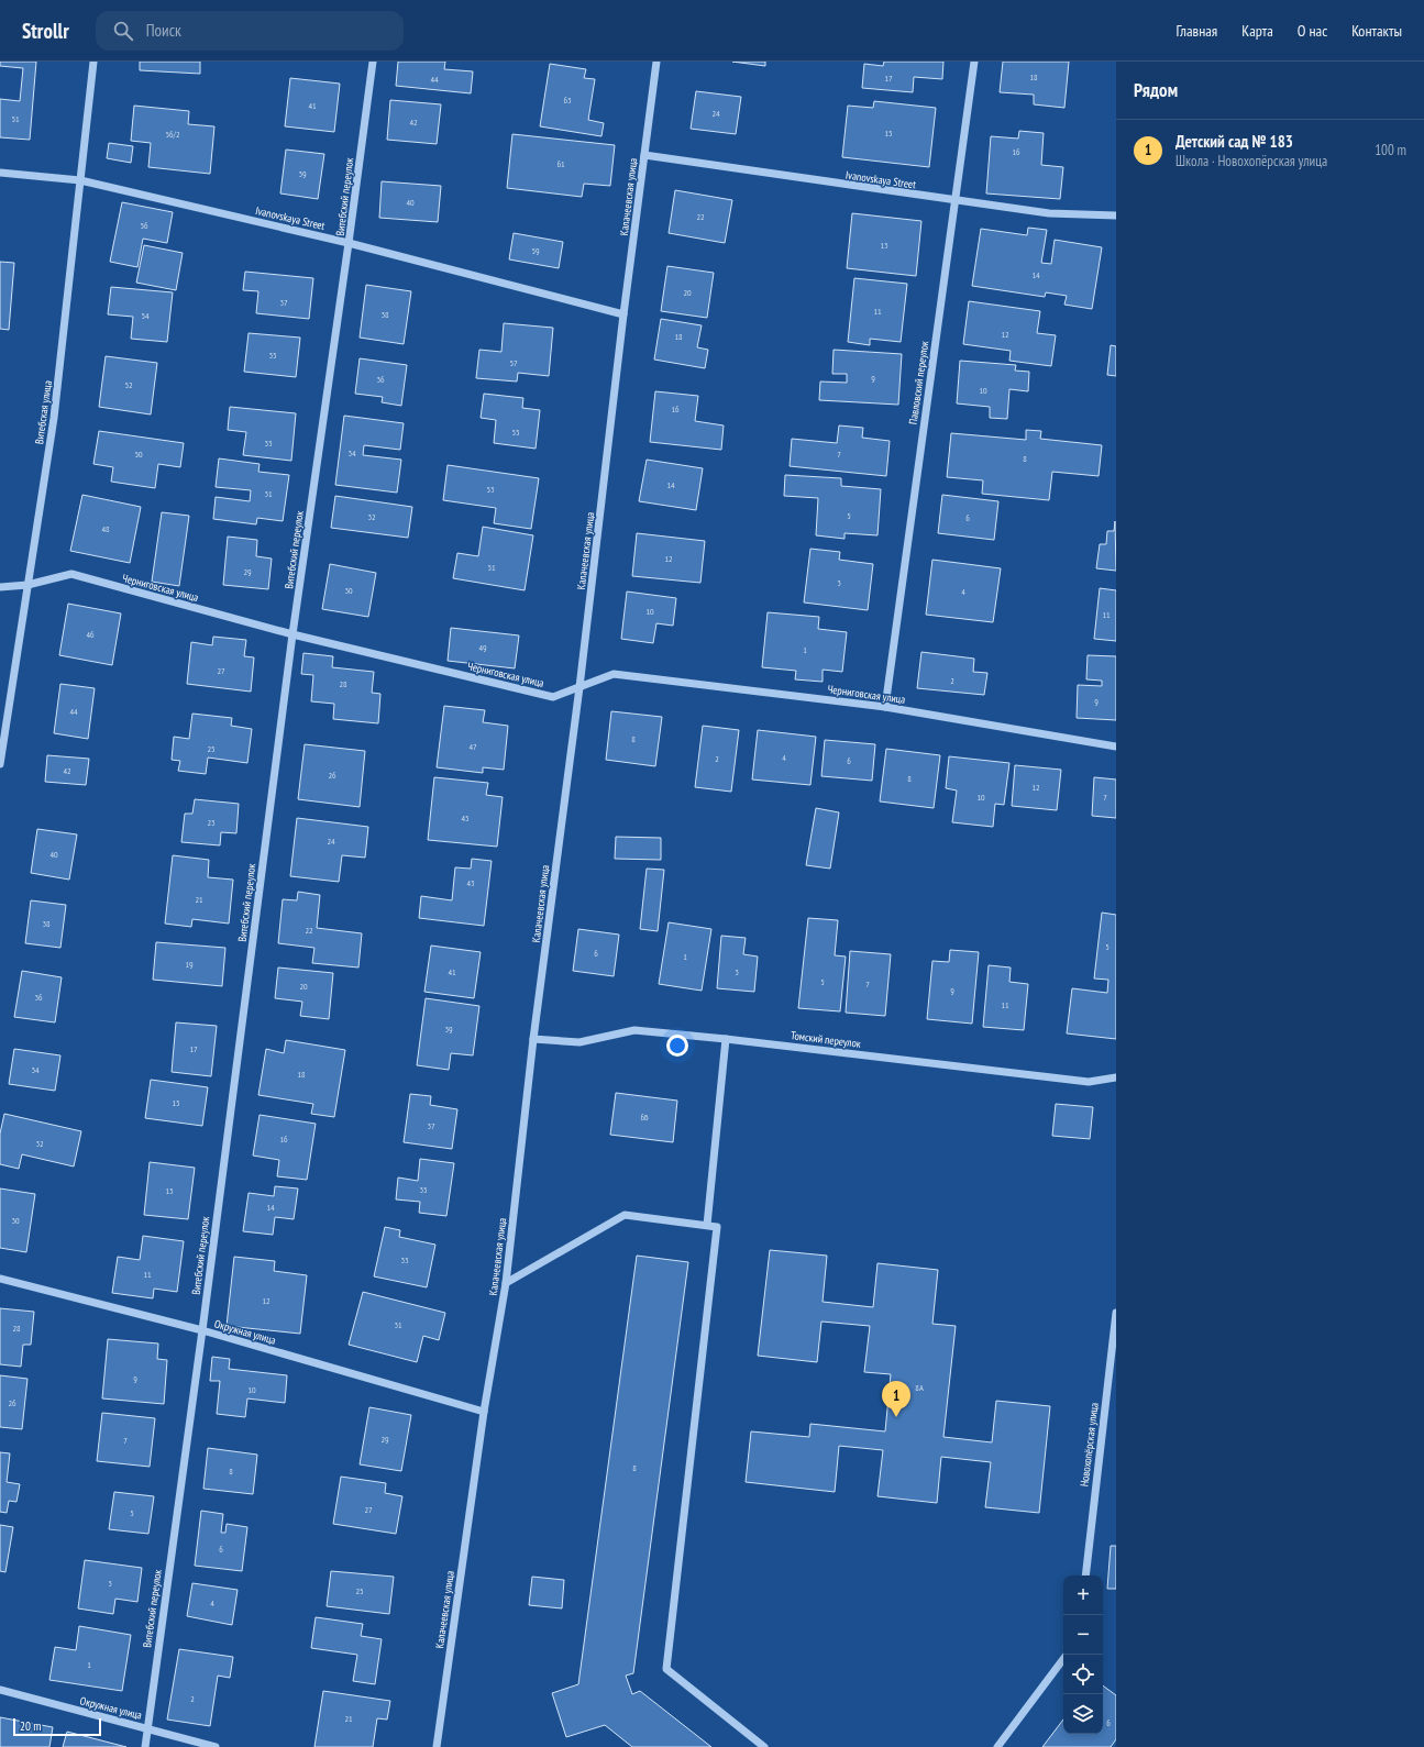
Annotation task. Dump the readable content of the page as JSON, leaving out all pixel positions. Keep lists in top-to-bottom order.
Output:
{
  "streets": {
    "street": [
      "Ivanovskaya Street",
      "Витебский переулок",
      "Калачеевская улица",
      "Павловский переулок",
      "Витебская улица",
      "Черниговская улица",
      "Томский переулок",
      "Окружная улица",
      "Новохопёрская улица"
    ]
  },
  "crossings": [
    ["Ivanovskaya Street", "Витебский переулок"],
    ["Ivanovskaya Street", "Калачеевская улица"],
    ["Ivanovskaya Street", "Павловский переулок"],
    ["Ivanovskaya Street", "Витебская улица"],
    ["Витебский переулок", "Черниговская улица"],
    ["Витебский переулок", "Окружная улица"],
    ["Калачеевская улица", "Черниговская улица"],
    ["Калачеевская улица", "Томский переулок"],
    ["Калачеевская улица", "Окружная улица"],
    ["Павловский переулок", "Черниговская улица"],
    ["Витебская улица", "Черниговская улица"]
  ],
  "house_numbers": [
    "18",
    "17",
    "44",
    "63",
    "41",
    "24",
    "51",
    "42",
    "15",
    "56/2",
    "16",
    "61",
    "39",
    "40",
    "22",
    "56",
    "13",
    "59",
    "14",
    "20",
    "37",
    "11",
    "38",
    "54",
    "12",
    "18",
    "35",
    "57",
    "9",
    "36",
    "52",
    "10",
    "16",
    "55",
    "33",
    "34",
    "50",
    "7",
    "8",
    "14",
    "53",
    "31",
    "5",
    "32",
    "6",
    "48",
    "12",
    "51",
    "29",
    "3",
    "30",
    "4",
    "10",
    "11",
    "46",
    "49",
    "1",
    "27",
    "2",
    "28",
    "9",
    "44",
    "8",
    "47",
    "25",
    "4",
    "2",
    "6",
    "42",
    "26",
    "8",
    "12",
    "10",
    "7",
    "45",
    "23",
    "24",
    "40",
    "43",
    "21",
    "38",
    "22",
    "5",
    "6",
    "1",
    "19",
    "41",
    "3",
    "5",
    "7",
    "20",
    "9",
    "36",
    "11",
    "39",
    "17",
    "34",
    "18",
    "15",
    "6Б",
    "37",
    "16",
    "32",
    "35",
    "13",
    "14",
    "30",
    "33",
    "11",
    "12",
    "31",
    "28",
    "9",
    "8А",
    "10",
    "26",
    "29",
    "7",
    "8",
    "8",
    "27",
    "5",
    "6",
    "3",
    "25",
    "4",
    "1",
    "2",
    "21",
    "6"
  ],
  "scale_bar": "20 m",
  "page": {
    "header": "Strollr",
    "search": "Поиск",
    "nav": [
      "Главная",
      "Карта",
      "О нас",
      "Контакты"
    ],
    "heading": "Рядом",
    "list": [
      {
        "mark": "1",
        "name": "Детский сад № 183",
        "note": "Школа · Новохопёрская улица",
        "value": "100 m"
      }
    ],
    "pins": "1",
    "map_buttons": ["+", "−"],
    "scale": "20 m"
  }
}
